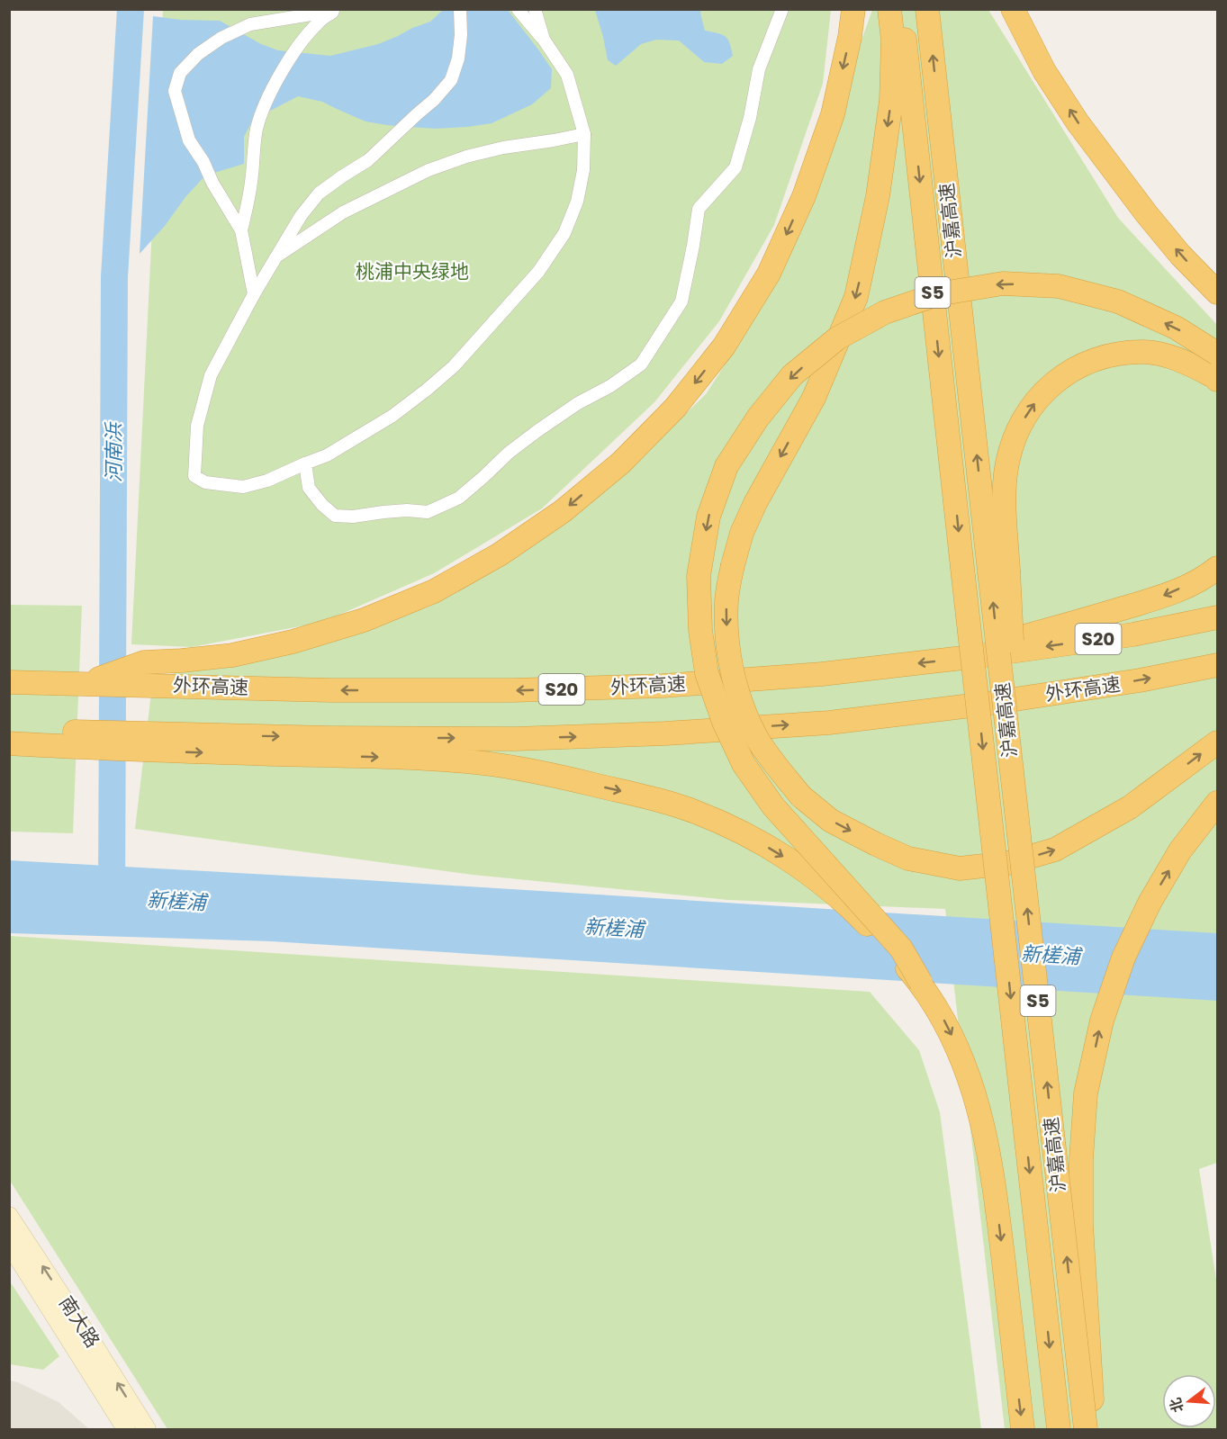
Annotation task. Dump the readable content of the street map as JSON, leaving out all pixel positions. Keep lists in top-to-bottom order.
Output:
{
  "streets": {
    "highway": [
      "沪嘉高速",
      "S5",
      "S20",
      "外环高速"
    ],
    "street": ["南大路"]
  },
  "water": ["河南浜", "新槎浦"],
  "parks": ["桃浦中央绿地"],
  "north": "left"
}
